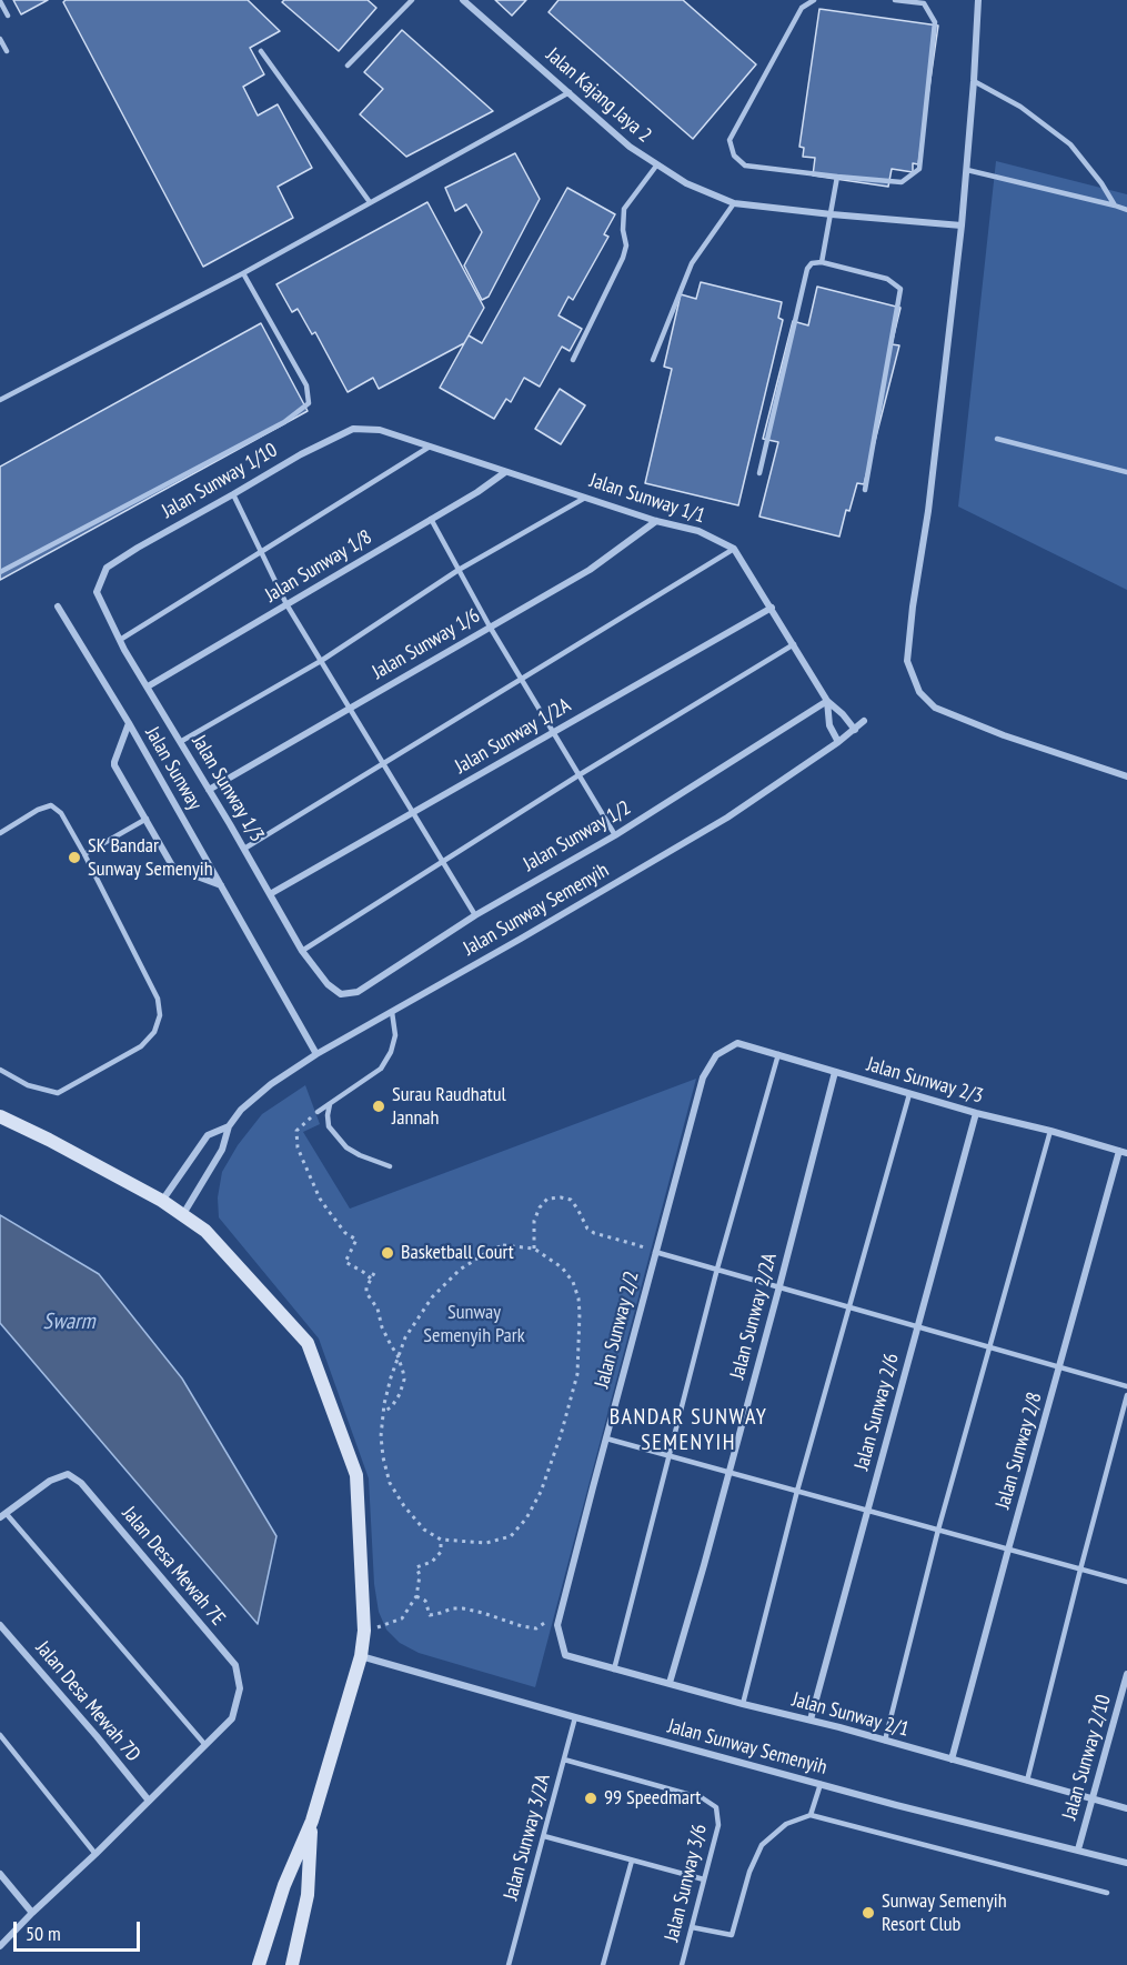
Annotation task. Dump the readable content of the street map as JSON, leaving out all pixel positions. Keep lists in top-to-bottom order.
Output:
{
  "streets": {
    "street": [
      "Jalan Kajang Jaya 2",
      "Jalan Sunway 1/10",
      "Jalan Sunway 1/1",
      "Jalan Sunway 1/8",
      "Jalan Sunway 1/6",
      "Jalan Sunway 1/2A",
      "Jalan Sunway",
      "Jalan Sunway 1/3",
      "Jalan Sunway 1/2",
      "Jalan Sunway Semenyih",
      "Jalan Sunway 2/3",
      "Jalan Sunway 2/2A",
      "Jalan Sunway 2/2",
      "Jalan Sunway 2/6",
      "Jalan Sunway 2/8",
      "Jalan Desa Mewah 7E",
      "Jalan Desa Mewah 7D",
      "Jalan Sunway 2/1",
      "Jalan Sunway 2/10"
    ],
    "lane": ["Jalan Sunway 3/2A", "Jalan Sunway 3/6"]
  },
  "crossings": [
    ["Jalan Sunway 1/10", "Jalan Sunway 1/1"],
    ["Jalan Sunway 1/10", "Jalan Sunway 1/3"],
    ["Jalan Sunway 1/1", "Jalan Sunway 1/8"],
    ["Jalan Sunway 1/1", "Jalan Sunway 1/6"],
    ["Jalan Sunway 1/8", "Jalan Sunway 1/3"],
    ["Jalan Sunway 1/6", "Jalan Sunway 1/3"],
    ["Jalan Sunway 1/2A", "Jalan Sunway 1/3"],
    ["Jalan Sunway", "Jalan Sunway Semenyih"],
    ["Jalan Sunway 1/3", "Jalan Sunway 1/2"],
    ["Jalan Sunway Semenyih", "Jalan Sunway 2/10"],
    ["Jalan Sunway Semenyih", "Jalan Sunway 3/2A"],
    ["Jalan Sunway 2/3", "Jalan Sunway 2/2A"],
    ["Jalan Sunway 2/3", "Jalan Sunway 2/2"],
    ["Jalan Sunway 2/3", "Jalan Sunway 2/6"],
    ["Jalan Sunway 2/3", "Jalan Sunway 2/8"],
    ["Jalan Sunway 2/2A", "Jalan Sunway 2/1"],
    ["Jalan Sunway 2/2", "Jalan Sunway 2/1"],
    ["Jalan Sunway 2/6", "Jalan Sunway 2/1"],
    ["Jalan Sunway 2/8", "Jalan Sunway 2/1"],
    ["Jalan Sunway 2/1", "Jalan Sunway 2/10"],
    ["Jalan Sunway 3/2A", "Jalan Sunway 3/6"]
  ],
  "districts": ["BANDAR SUNWAY SEMENYIH"],
  "water": ["Swarm"],
  "parks": ["Sunway Semenyih Park"],
  "places": [
    "SK Bandar Sunway Semenyih",
    "Surau Raudhatul Jannah",
    "Basketball Court",
    "99 Speedmart",
    "Sunway Semenyih Resort Club"
  ],
  "scale_bar": "50 m"
}
